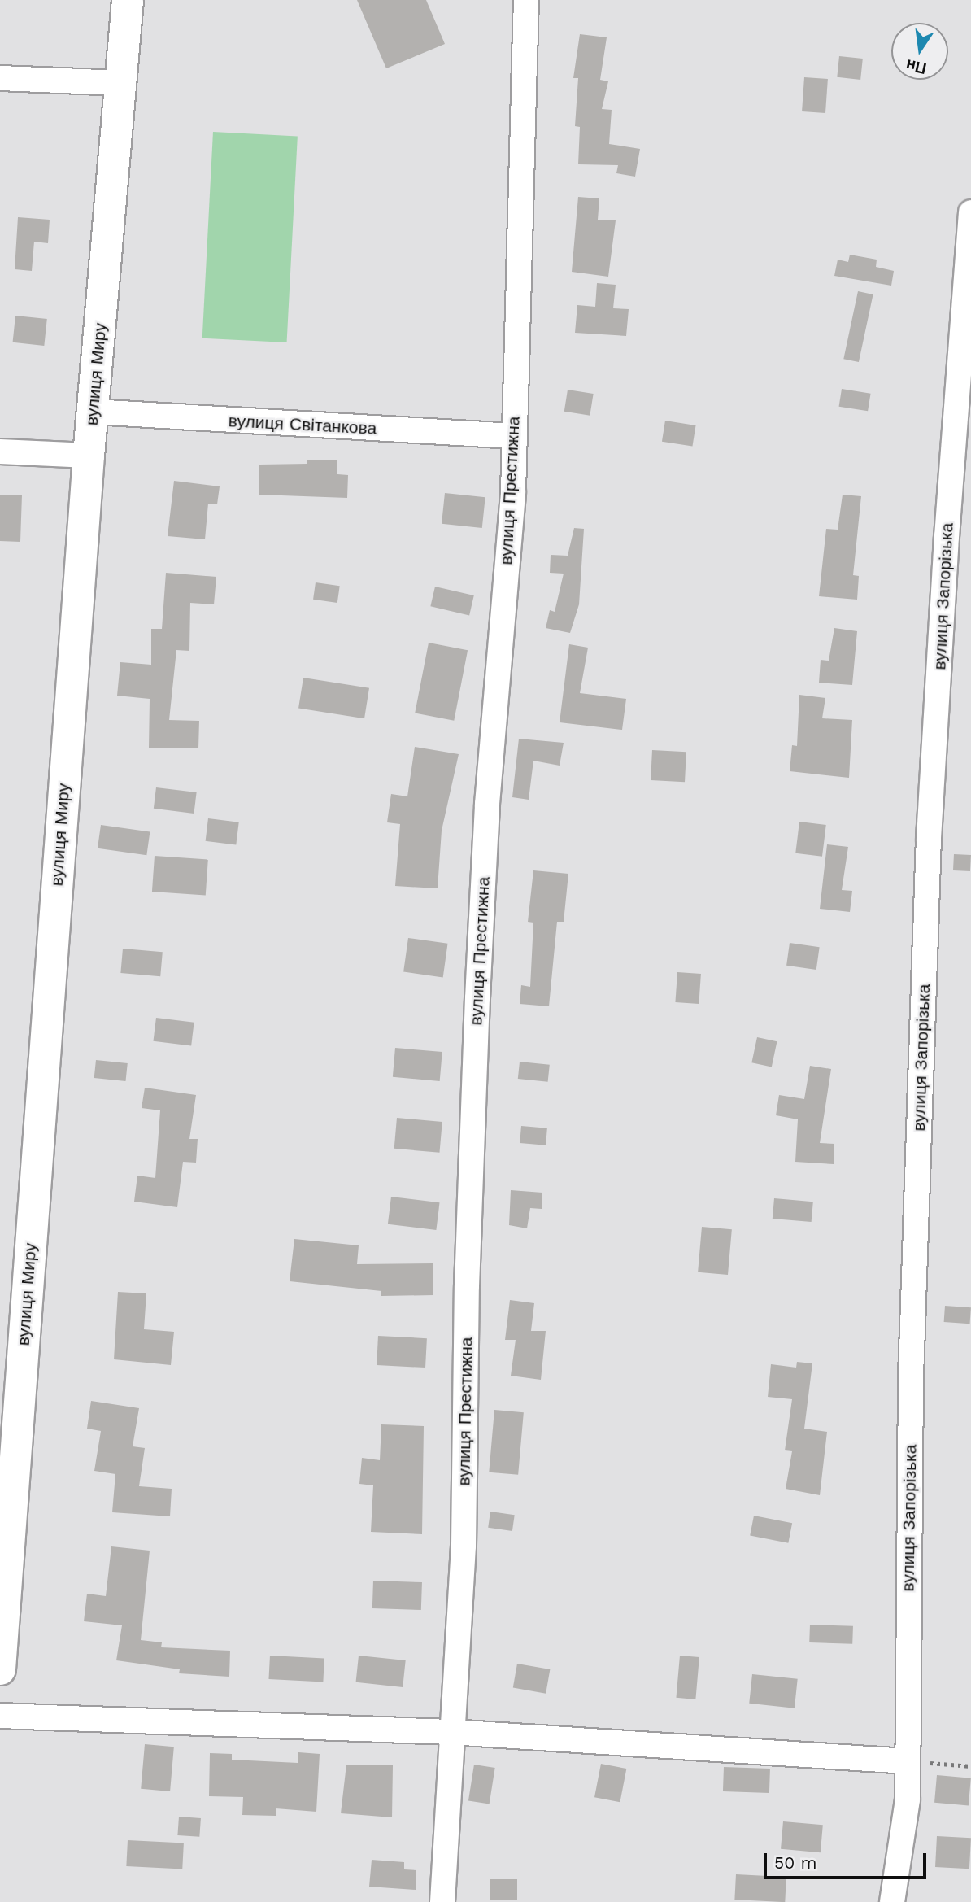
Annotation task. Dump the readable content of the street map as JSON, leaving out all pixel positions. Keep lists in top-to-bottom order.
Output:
{
  "streets": {
    "street": [
      "вулиця Миру",
      "вулиця Світанкова",
      "вулиця Престижна",
      "вулиця Запорізька"
    ]
  },
  "crossings": [
    ["вулиця Миру", "вулиця Світанкова"],
    ["вулиця Світанкова", "вулиця Престижна"]
  ],
  "scale_bar": "50 m",
  "north": "bottom"
}
